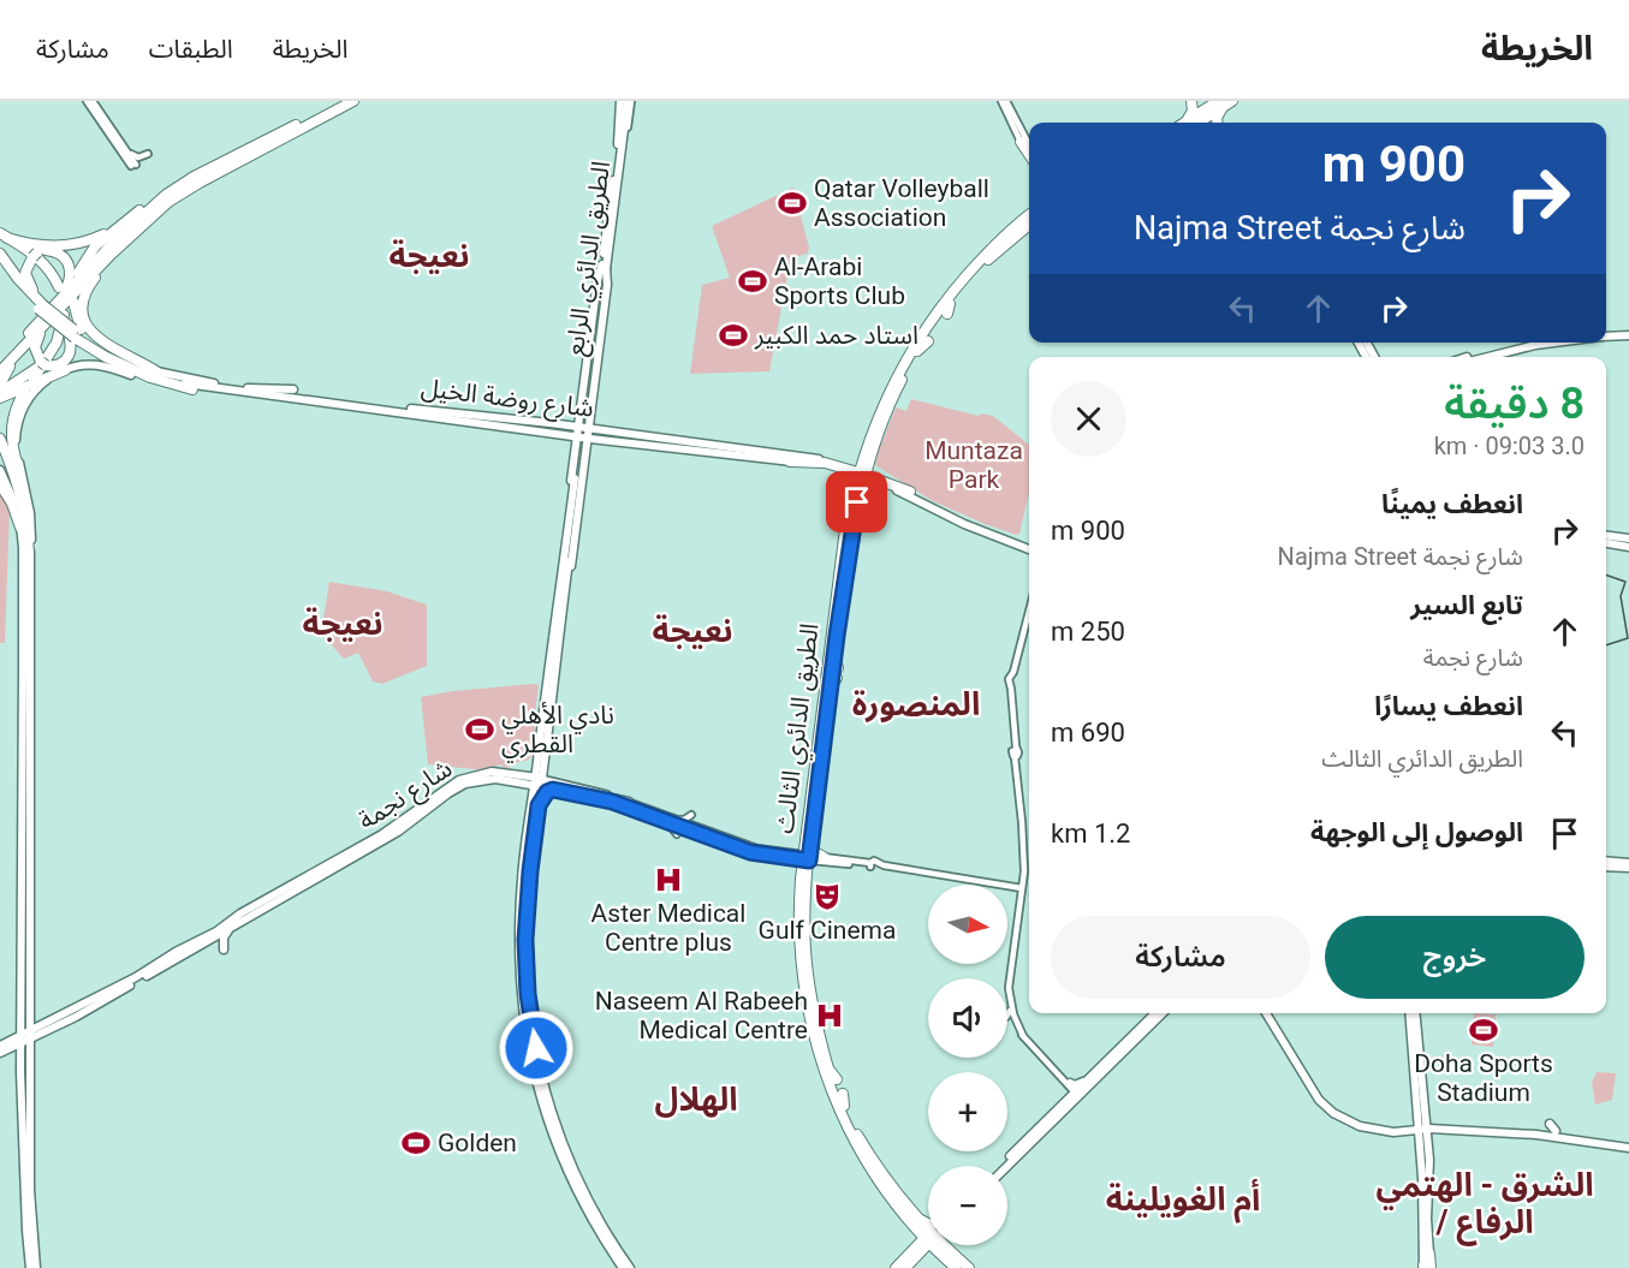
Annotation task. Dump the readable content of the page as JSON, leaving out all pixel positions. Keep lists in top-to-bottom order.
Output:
{
  "streets": {
    "highway": ["شارع روضة الخيل", "الطريق الدائري الثالث"],
    "main road": ["الطريق الدائري الرابع", "شارع نجمة"]
  },
  "crossings": [
    ["الطريق الدائري الرابع", "شارع روضة الخيل"],
    ["شارع روضة الخيل", "الطريق الدائري الثالث"],
    ["الطريق الدائري الثالث", "شارع نجمة"]
  ],
  "districts": [
    "نعيجة",
    "نعيجة",
    "نعيجة",
    "المنصورة",
    "الهلال",
    "الشرق - الهتمي / الرفاع",
    "أم الغويلينة"
  ],
  "parks": ["Muntaza Park"],
  "places": {
    "sports": [
      "Qatar Volleyball Association",
      "Al-Arabi Sports Club",
      "استاد حمد الكبير",
      "نادي الأهلي القطري",
      "Doha Sports Stadium",
      "Golden"
    ],
    "hospital": ["Aster Medical Centre plus", "Naseem Al Rabeeh Medical Centre"],
    "theatre": ["Gulf Cinema"]
  },
  "north": "right",
  "page": {
    "header": "الخريطة",
    "nav": ["الخريطة", "الطبقات", "مشاركة"],
    "turn": ["900 m", "شارع نجمة Najma Street"],
    "heading": ["8 دقيقة", "3.0 km · 09:03"],
    "list": [
      {
        "name": "انعطف يمينًا",
        "note": "شارع نجمة Najma Street",
        "value": "900 m"
      },
      {
        "name": "تابع السير",
        "note": "شارع نجمة",
        "value": "250 m"
      },
      {
        "name": "انعطف يسارًا",
        "note": "الطريق الدائري الثالث",
        "value": "690 m"
      },
      {
        "name": "الوصول إلى الوجهة",
        "value": "1.2 km"
      }
    ],
    "map_buttons": ["+", "−"],
    "buttons": ["خروج", "مشاركة"]
  }
}
